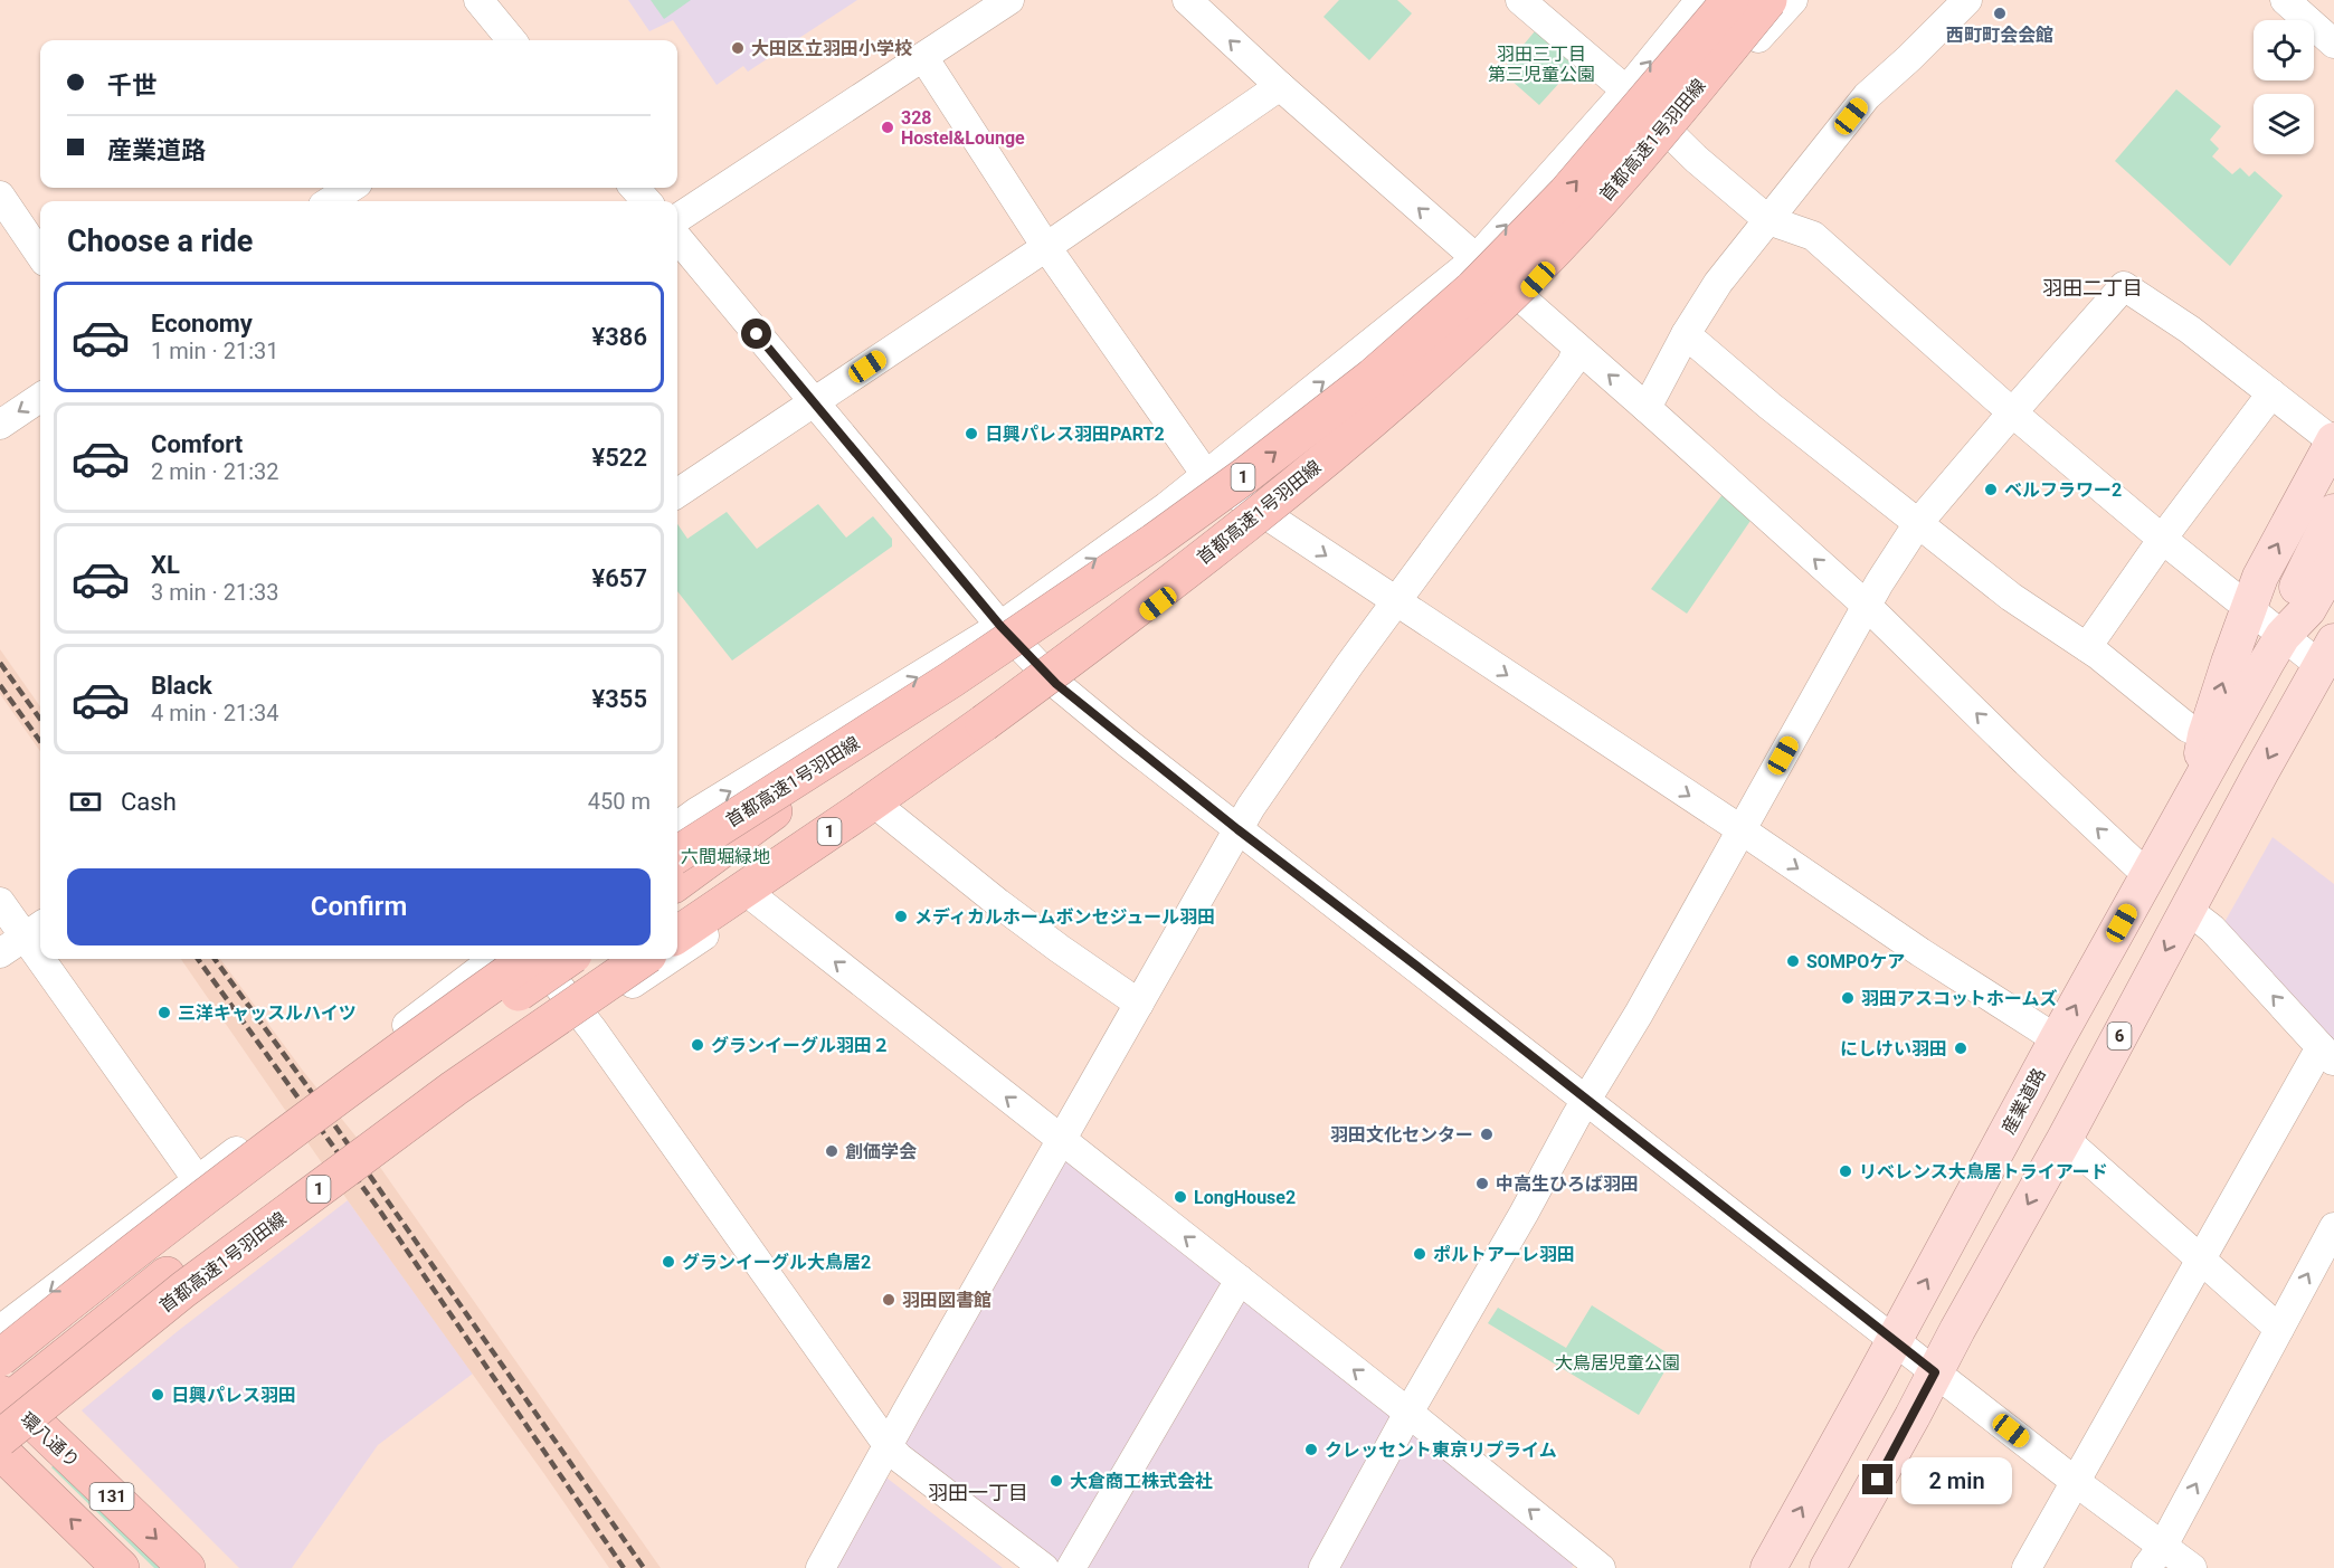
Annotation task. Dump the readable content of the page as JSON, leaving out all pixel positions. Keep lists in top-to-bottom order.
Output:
{
  "streets": {
    "highway": [
      "首都高速1号羽田線",
      "1",
      "環八通り",
      "131"
    ],
    "main road": ["6", "産業道路"]
  },
  "crossings": [
    ["首都高速1号羽田線", "131"]
  ],
  "districts": ["羽田二丁目", "羽田一丁目"],
  "parks": ["羽田三丁目 第三児童公園", "六間堀緑地", "大鳥居児童公園"],
  "places": [
    "西町町会会館",
    "大田区立羽田小学校",
    "328 Hostel&Lounge",
    "日興パレス羽田PART2",
    "ベルフラワー2",
    "メディカルホームボンセジュール羽田",
    "SOMPOケア",
    "羽田アスコットホームズ",
    "三洋キャッスルハイツ",
    "グランイーグル羽田２",
    "にしけい羽田",
    "羽田文化センター",
    "創価学会",
    "リベレンス大鳥居トライアード",
    "中高生ひろば羽田",
    "LongHouse2",
    "ポルトアーレ羽田",
    "グランイーグル大鳥居2",
    "羽田図書館",
    "日興パレス羽田",
    "クレッセント東京リプライム",
    "大倉商工株式会社"
  ],
  "page": {
    "banner": ["千世", "産業道路"],
    "heading": "Choose a ride",
    "list": [
      {
        "name": "Economy",
        "note": "1 min · 21:31",
        "value": "¥386"
      },
      {
        "name": "Comfort",
        "note": "2 min · 21:32",
        "value": "¥522"
      },
      {
        "name": "XL",
        "note": "3 min · 21:33",
        "value": "¥657"
      },
      {
        "name": "Black",
        "note": "4 min · 21:34",
        "value": "¥355"
      }
    ],
    "pay": ["Cash", "450 m"],
    "buttons": "Confirm",
    "bubble": "2 min"
  }
}
